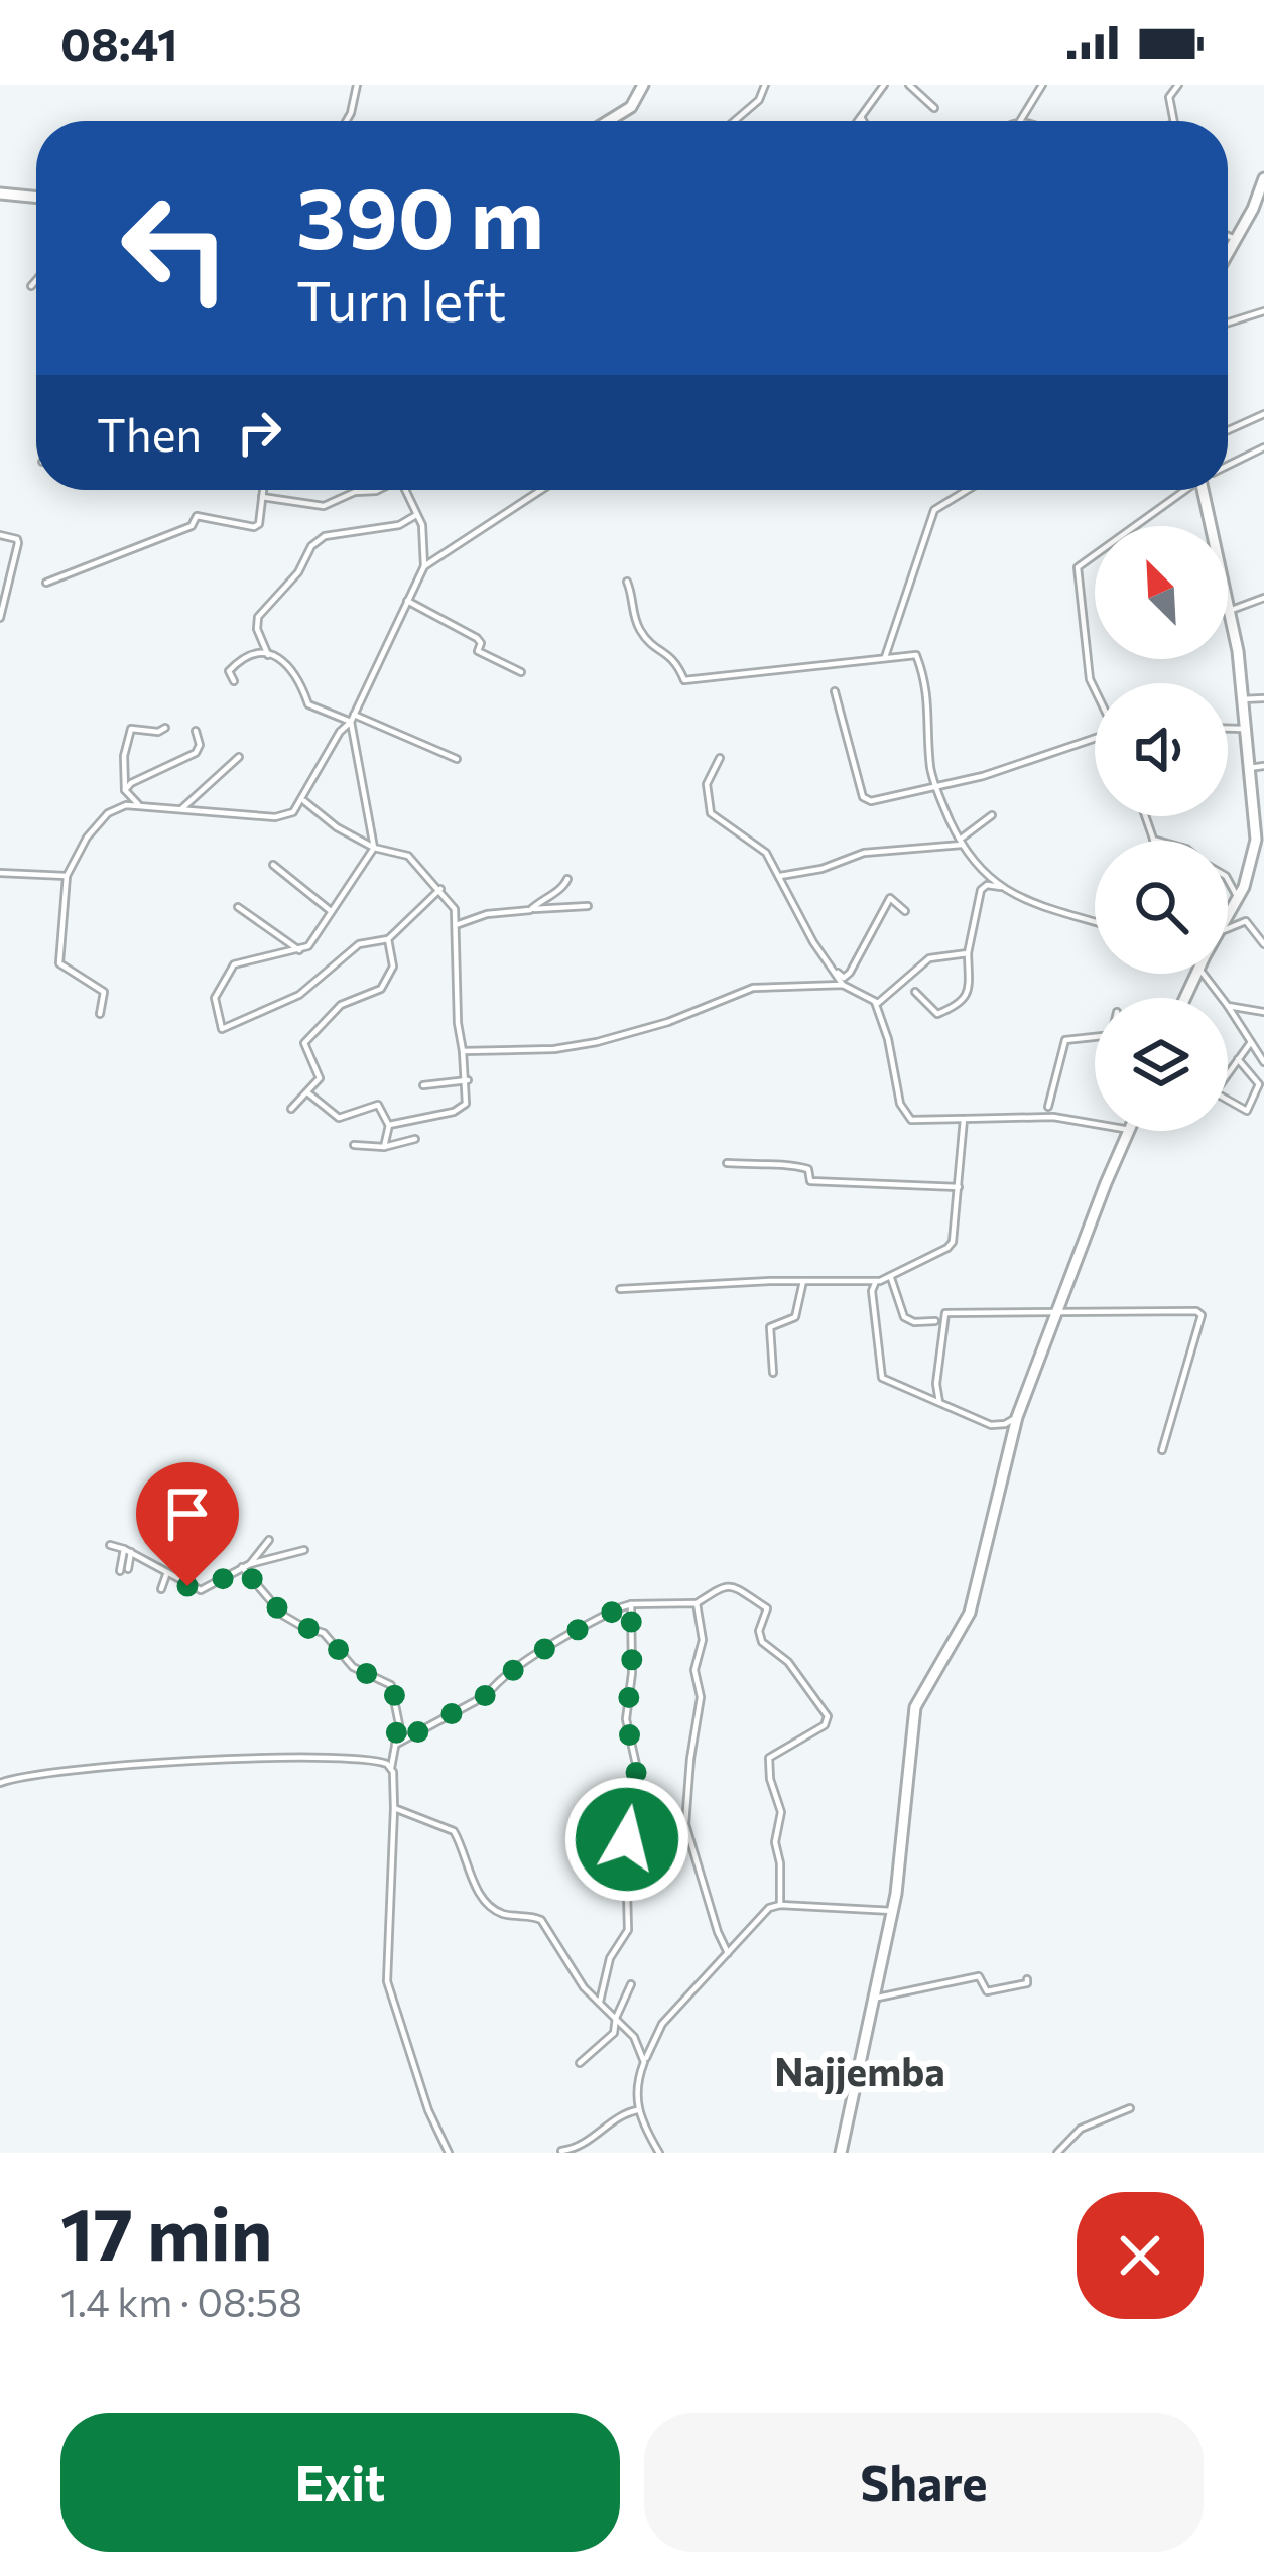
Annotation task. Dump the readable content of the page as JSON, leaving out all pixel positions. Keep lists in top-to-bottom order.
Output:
{
  "districts": ["Najjemba"],
  "north": "top left",
  "page": {
    "status": "08:41",
    "turn": ["390 m", "Turn left"],
    "then": "Then",
    "heading": ["17 min", "1.4 km · 08:58"],
    "buttons": ["Exit", "Share"]
  }
}
